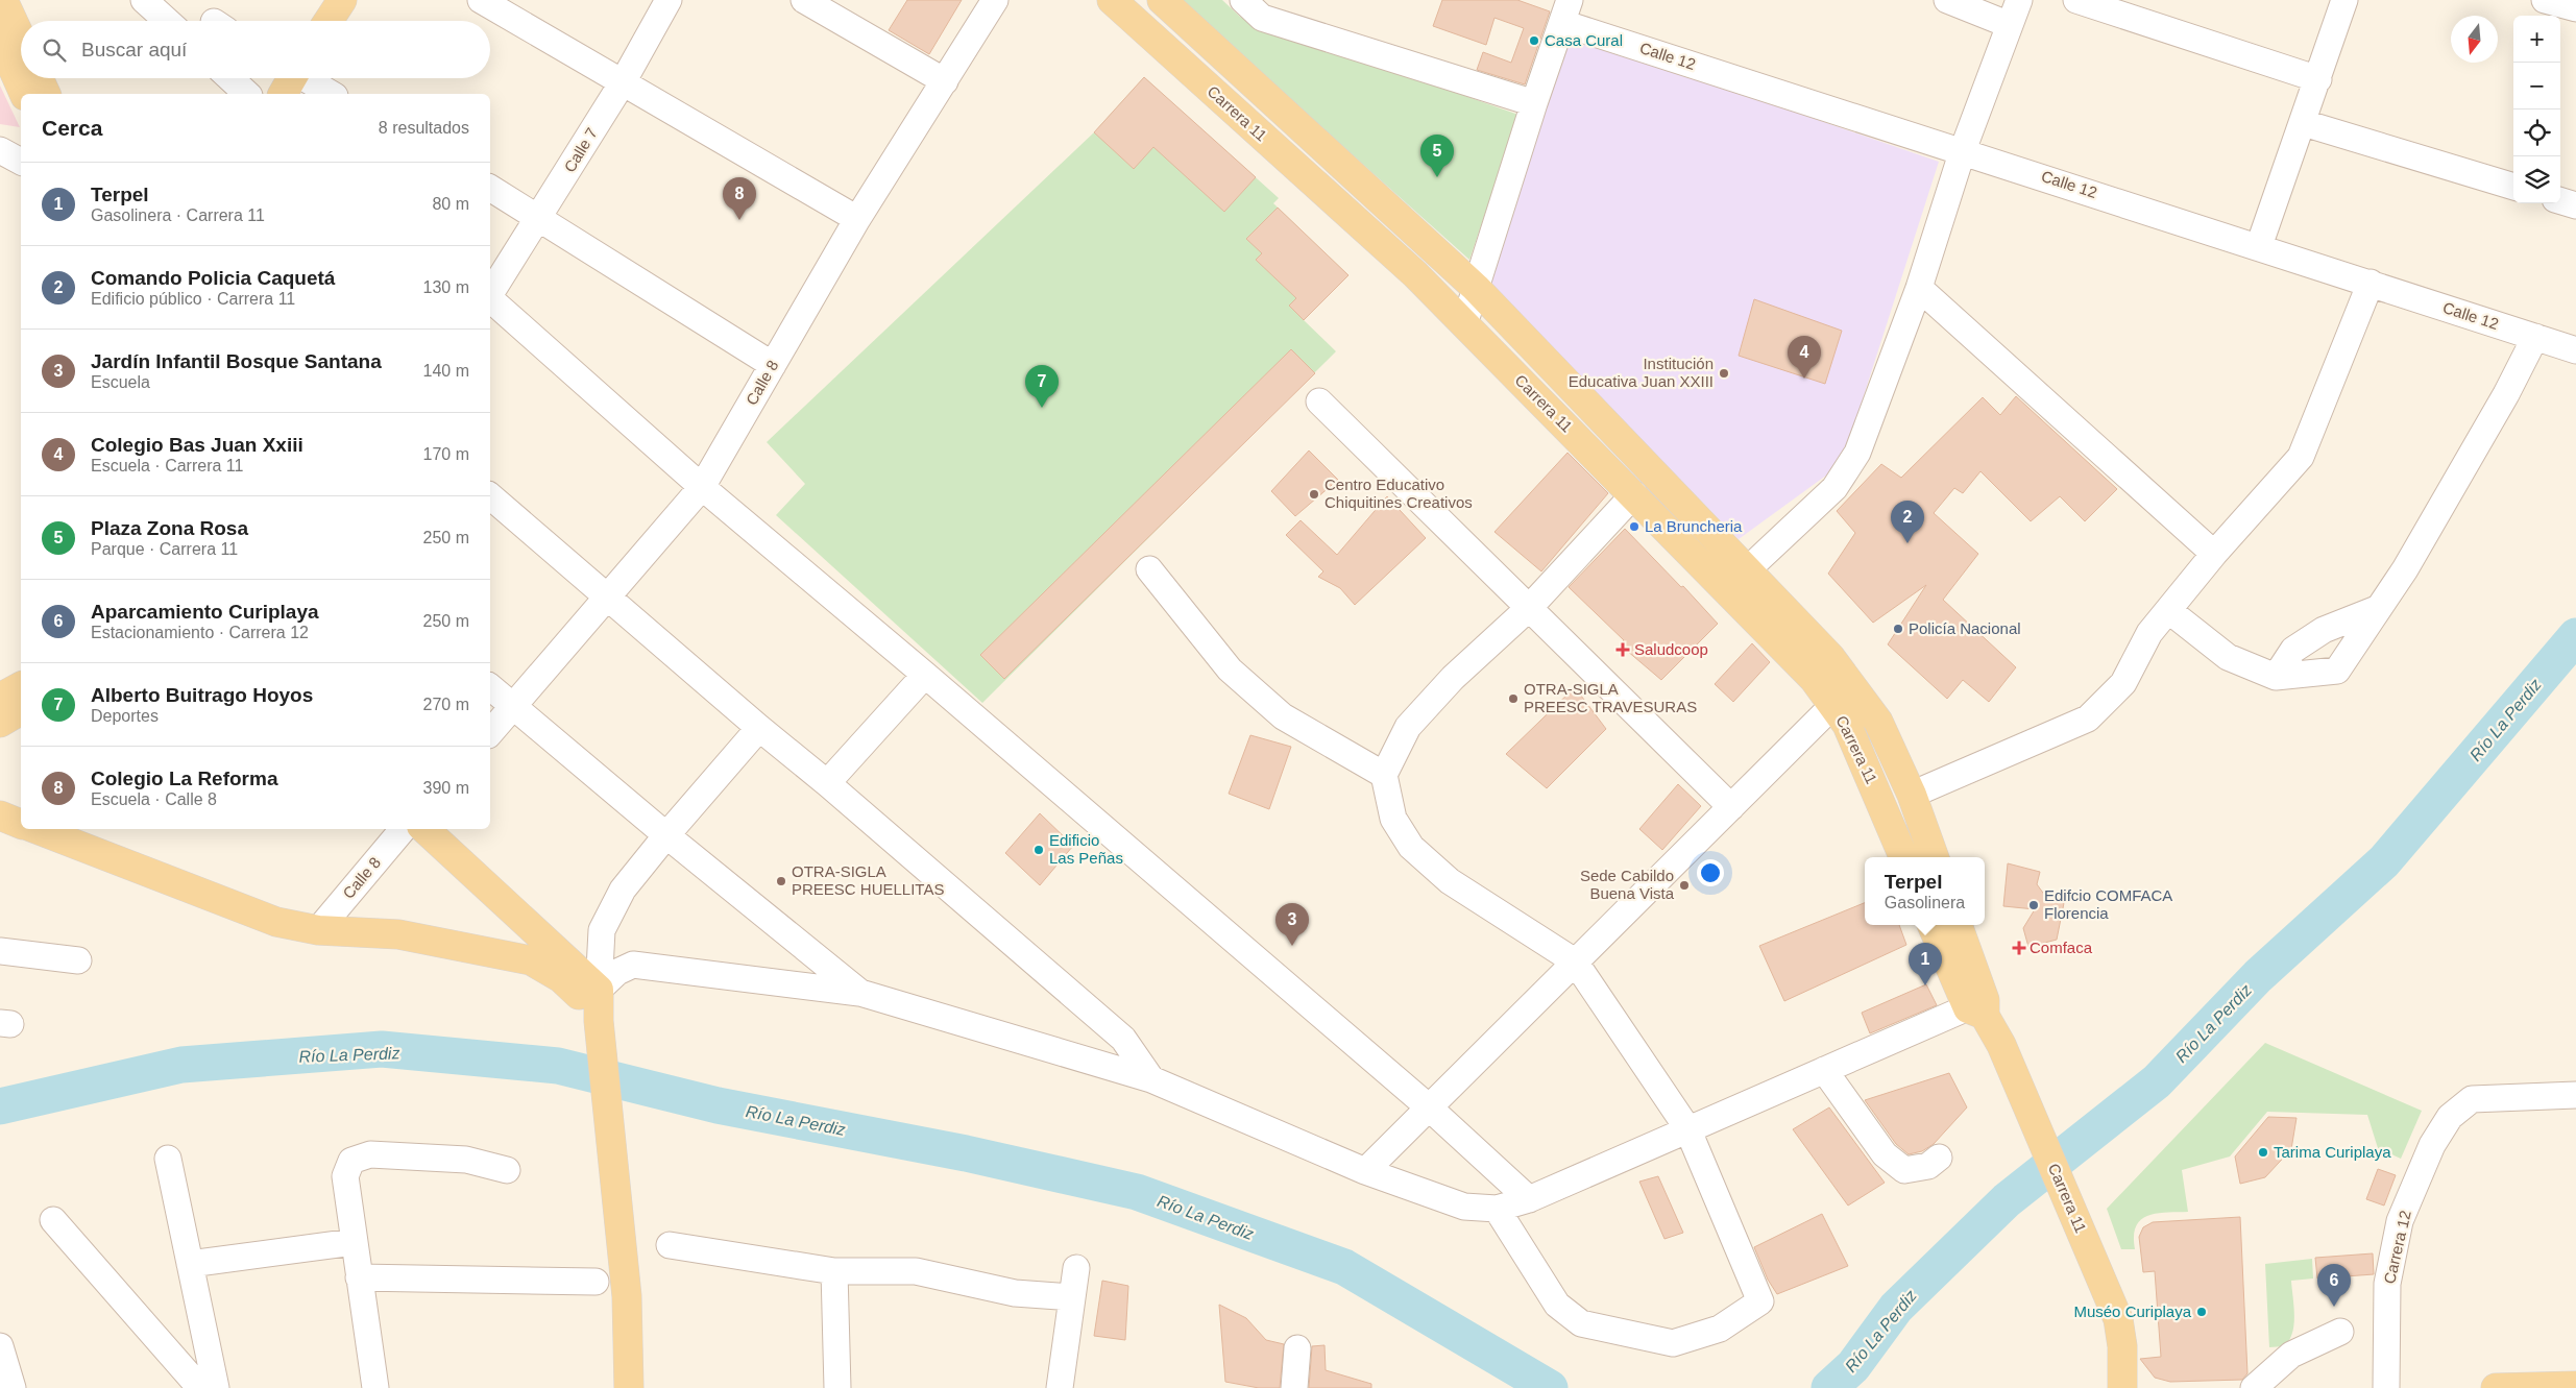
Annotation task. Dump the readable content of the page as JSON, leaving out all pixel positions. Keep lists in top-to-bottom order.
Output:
{
  "streets": {
    "main road": ["Carrera 11"],
    "street": [
      "Calle 12",
      "Calle 7",
      "Calle 8",
      "Carrera 12"
    ]
  },
  "water": ["Río La Perdiz"],
  "places": {
    "other": [
      "Casa Cural",
      "Institución Educativa Juan XXIII",
      "Centro Educativo Chiquitines Creativos",
      "La Bruncheria",
      "Policía Nacional",
      "OTRA-SIGLA PREESC TRAVESURAS",
      "Edificio Las Peñas",
      "OTRA-SIGLA PREESC HUELLITAS",
      "Sede Cabildo Buena Vista",
      "Edifcio COMFACA Florencia",
      "Tarima Curiplaya",
      "Muséo Curiplaya"
    ],
    "health": ["Saludcoop", "Comfaca"]
  },
  "north": "bottom",
  "page": {
    "map_buttons": ["+", "−"],
    "search": "Buscar aquí",
    "heading": ["Cerca", "8 resultados"],
    "pins": [
      "5",
      "8",
      "4",
      "7",
      "2",
      "3",
      "1",
      "6"
    ],
    "list": [
      {
        "mark": "1",
        "name": "Terpel",
        "note": "Gasolinera · Carrera 11",
        "value": "80 m"
      },
      {
        "mark": "2",
        "name": "Comando Policia Caquetá",
        "note": "Edificio público · Carrera 11",
        "value": "130 m"
      },
      {
        "mark": "3",
        "name": "Jardín Infantil Bosque Santana",
        "note": "Escuela",
        "value": "140 m"
      },
      {
        "mark": "4",
        "name": "Colegio Bas Juan Xxiii",
        "note": "Escuela · Carrera 11",
        "value": "170 m"
      },
      {
        "mark": "5",
        "name": "Plaza Zona Rosa",
        "note": "Parque · Carrera 11",
        "value": "250 m"
      },
      {
        "mark": "6",
        "name": "Aparcamiento Curiplaya",
        "note": "Estacionamiento · Carrera 12",
        "value": "250 m"
      },
      {
        "mark": "7",
        "name": "Alberto Buitrago Hoyos",
        "note": "Deportes",
        "value": "270 m"
      },
      {
        "mark": "8",
        "name": "Colegio La Reforma",
        "note": "Escuela · Calle 8",
        "value": "390 m"
      }
    ],
    "popup": ["Terpel", "Gasolinera"]
  }
}
